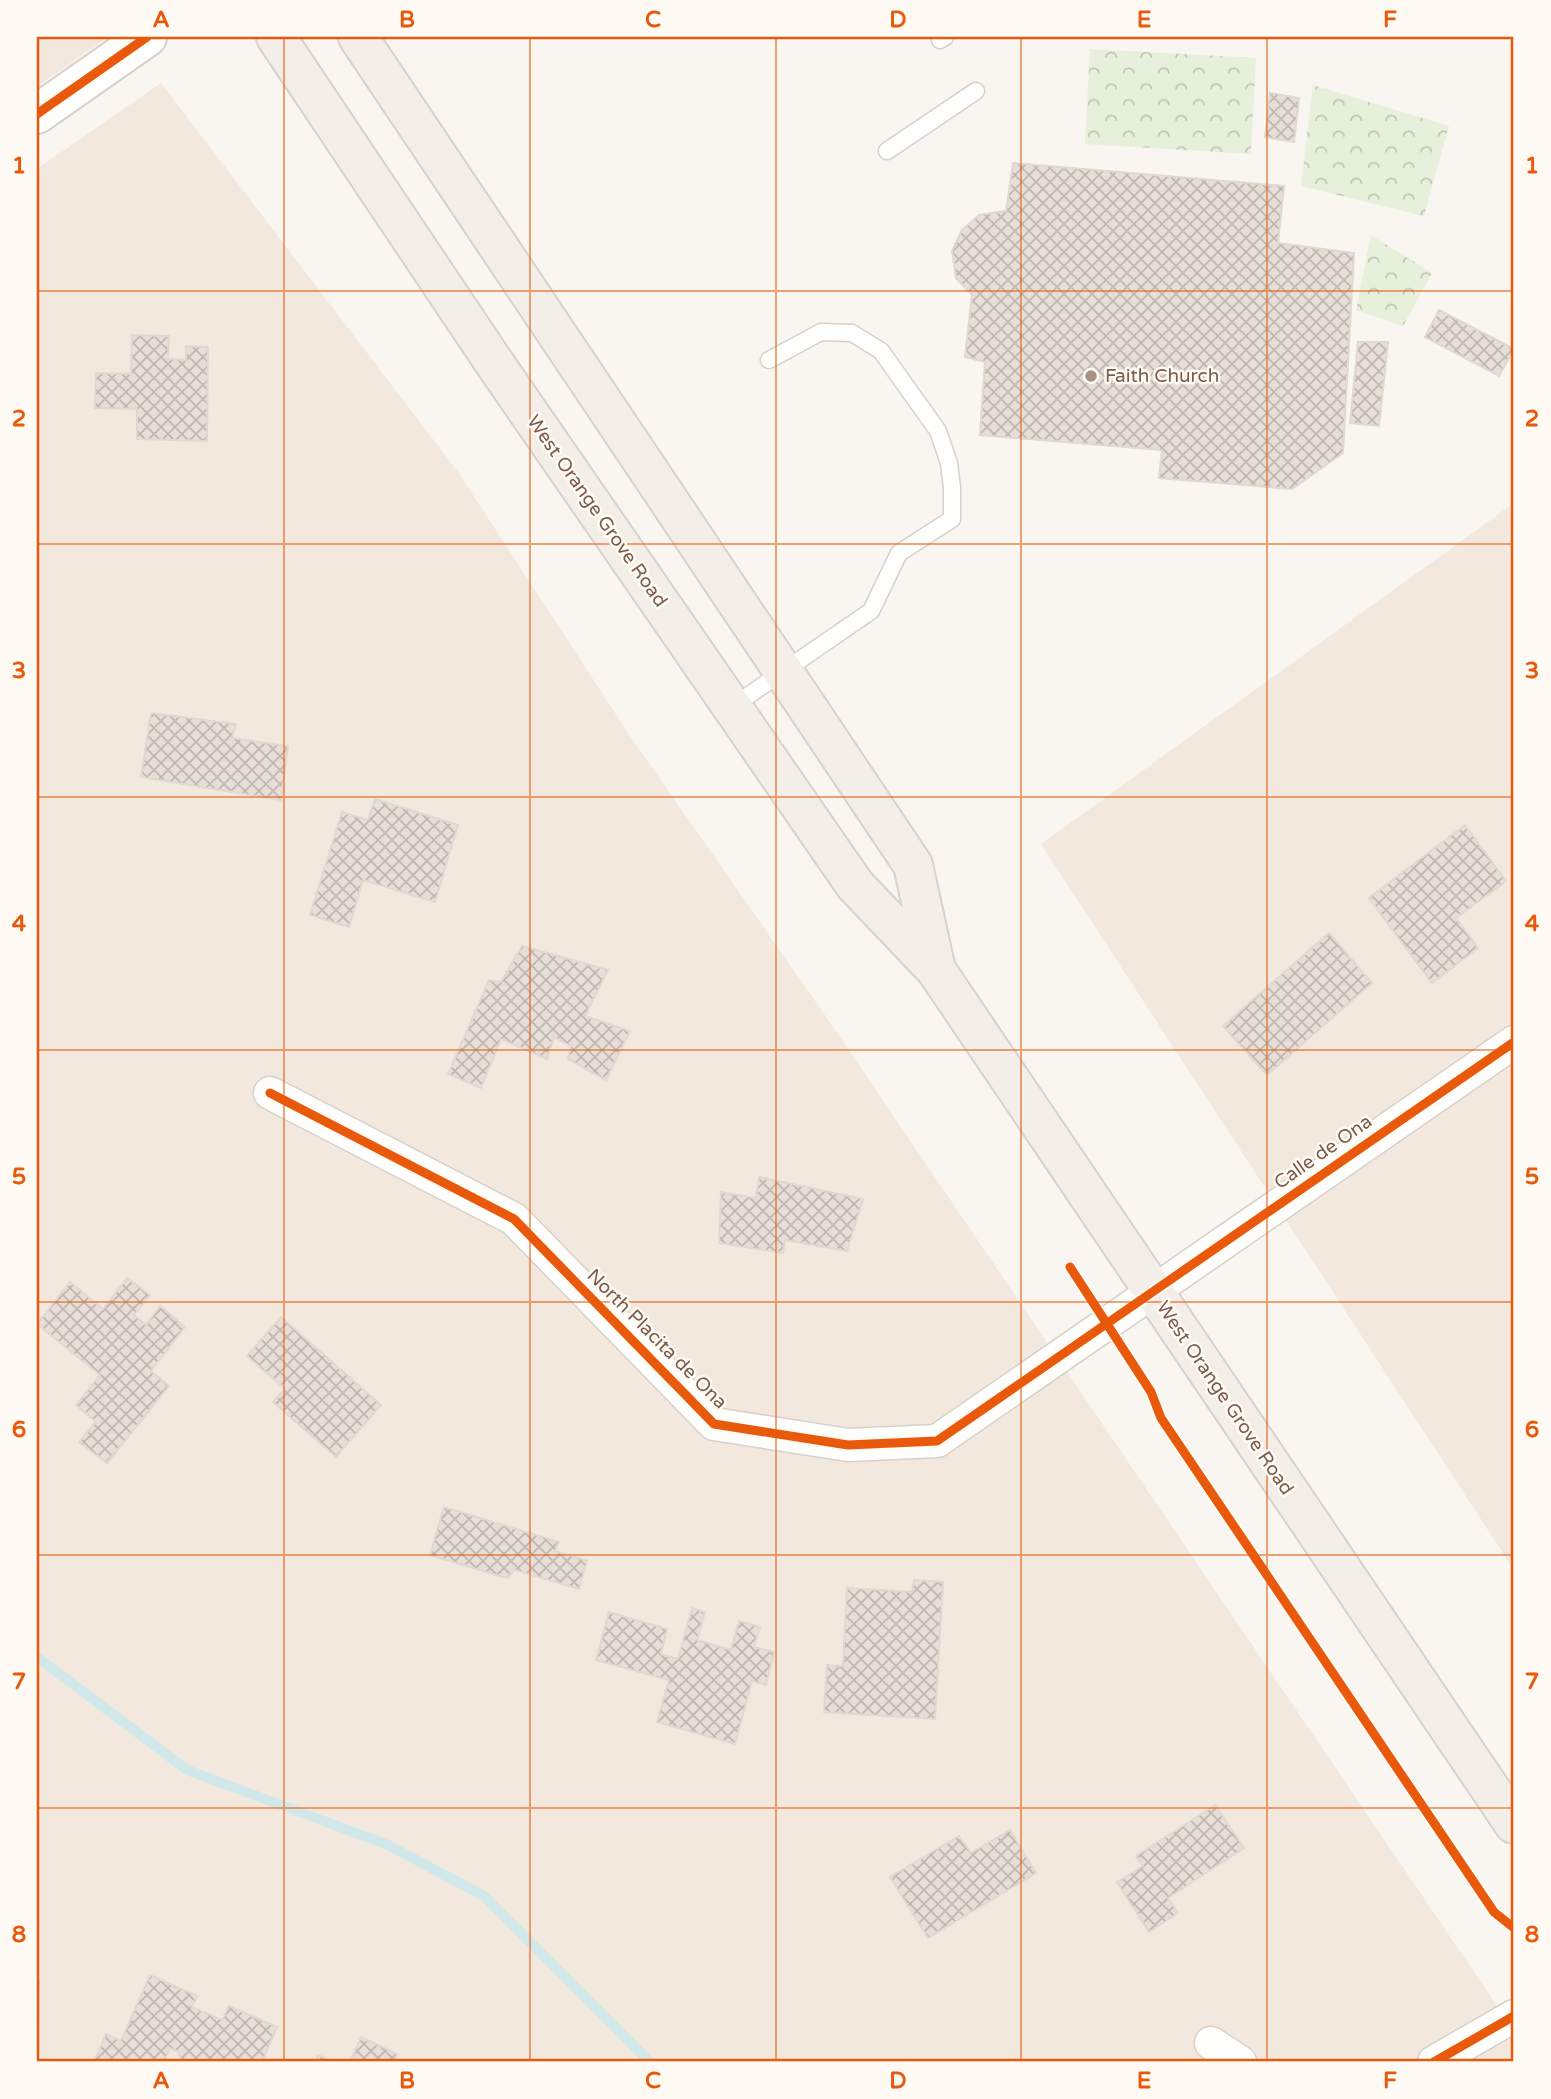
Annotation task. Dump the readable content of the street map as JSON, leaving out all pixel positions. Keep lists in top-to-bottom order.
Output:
{
  "streets": {
    "main road": ["West Orange Grove Road"],
    "street": ["Calle de Ona", "North Placita de Ona"]
  },
  "crossings": [
    ["West Orange Grove Road", "Calle de Ona"],
    ["West Orange Grove Road", "North Placita de Ona"],
    ["Calle de Ona", "North Placita de Ona"]
  ],
  "places": ["Faith Church"],
  "grid": {
    "columns": [
      "A",
      "B",
      "C",
      "D",
      "E",
      "F"
    ],
    "rows": [
      "1",
      "2",
      "3",
      "4",
      "5",
      "6",
      "7",
      "8"
    ]
  }
}
